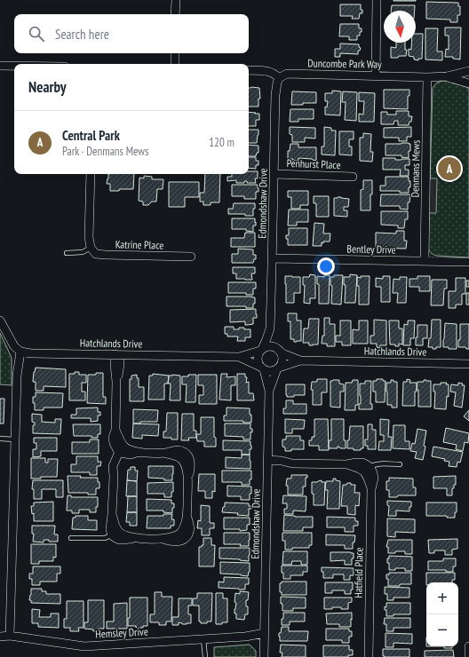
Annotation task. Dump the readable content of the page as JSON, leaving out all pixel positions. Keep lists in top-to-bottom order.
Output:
{
  "streets": {
    "street": [
      "Duncombe Park Way",
      "Penhurst Place",
      "Denmans Mews",
      "Edmondshaw Drive",
      "Katrine Place",
      "Bentley Drive",
      "Hatchlands Drive",
      "Hatfield Place",
      "Hemsley Drive"
    ]
  },
  "crossings": [
    ["Duncombe Park Way", "Denmans Mews"],
    ["Duncombe Park Way", "Edmondshaw Drive"],
    ["Penhurst Place", "Edmondshaw Drive"],
    ["Denmans Mews", "Bentley Drive"],
    ["Edmondshaw Drive", "Bentley Drive"],
    ["Edmondshaw Drive", "Hatchlands Drive"],
    ["Edmondshaw Drive", "Hemsley Drive"]
  ],
  "north": "bottom",
  "page": {
    "search": "Search here",
    "heading": "Nearby",
    "list": [
      {
        "mark": "A",
        "name": "Central Park",
        "note": "Park · Denmans Mews",
        "value": "120 m"
      }
    ],
    "pins": "A",
    "map_buttons": ["+", "−"]
  }
}
